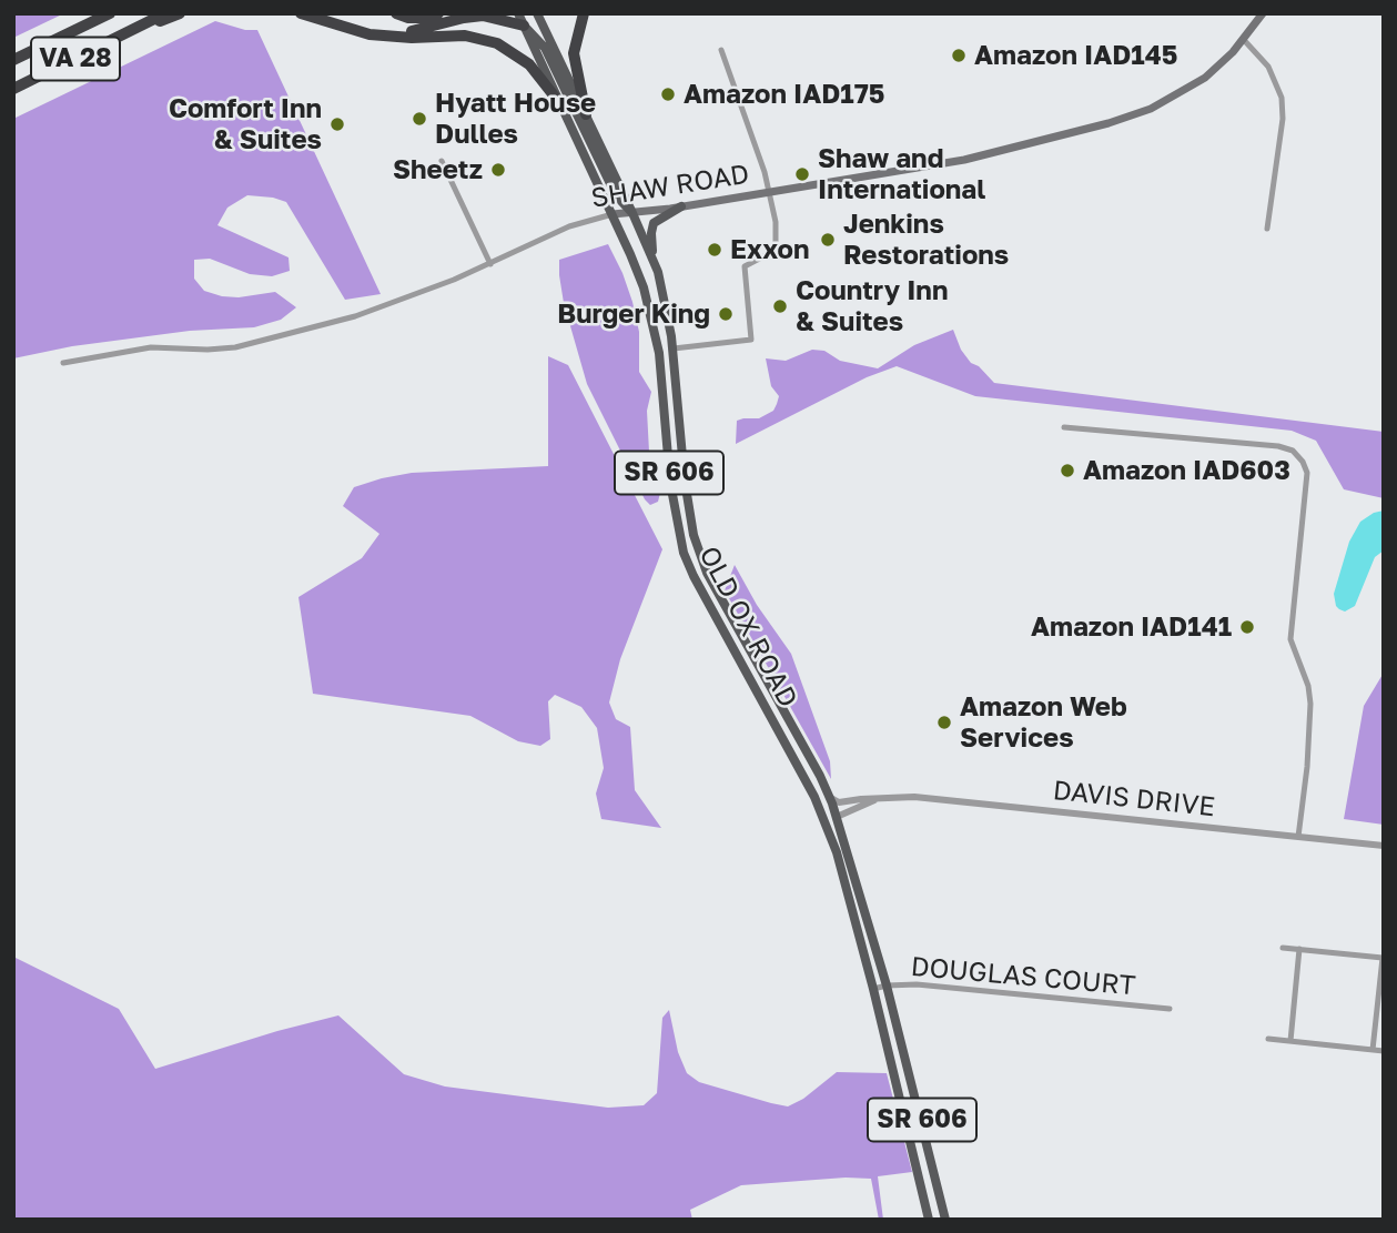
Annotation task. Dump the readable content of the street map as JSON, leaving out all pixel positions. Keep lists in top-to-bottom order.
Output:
{
  "streets": {
    "highway": ["VA 28"],
    "main road": ["SHAW ROAD", "SR 606", "OLD OX ROAD"],
    "street": ["DAVIS DRIVE", "DOUGLAS COURT"]
  },
  "crossings": [
    ["SHAW ROAD", "OLD OX ROAD"],
    ["OLD OX ROAD", "DAVIS DRIVE"],
    ["OLD OX ROAD", "DOUGLAS COURT"]
  ],
  "places": [
    "Amazon IAD145",
    "Amazon IAD175",
    "Hyatt House Dulles",
    "Comfort Inn & Suites",
    "Sheetz",
    "Shaw and International",
    "Jenkins Restorations",
    "Exxon",
    "Country Inn & Suites",
    "Burger King",
    "Amazon IAD603",
    "Amazon IAD141",
    "Amazon Web Services"
  ]
}
